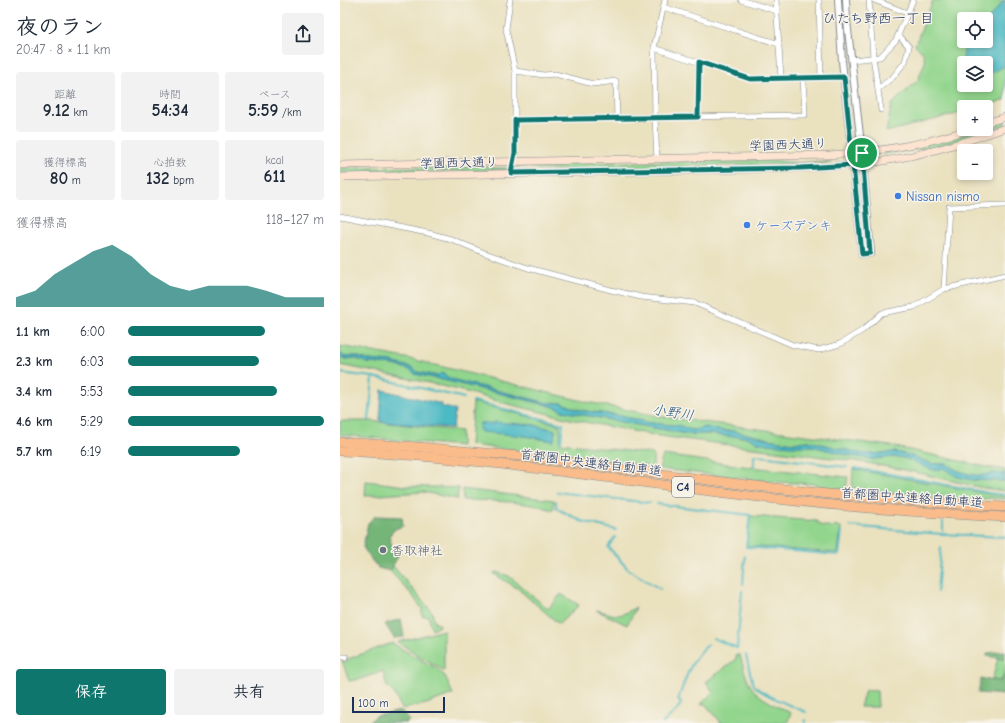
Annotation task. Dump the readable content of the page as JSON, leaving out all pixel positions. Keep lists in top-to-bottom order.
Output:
{
  "streets": {
    "highway": ["首都圏中央連絡自動車道", "C4"],
    "main road": ["学園西大通り"]
  },
  "districts": ["ひたち野西一丁目"],
  "water": ["小野川"],
  "places": ["Nissan nismo", "ケーズデンキ", "香取神社"],
  "scale_bar": "100 m",
  "page": {
    "heading": ["夜のラン", "20:47 · 8 × 1.1 km"],
    "map_buttons": ["+", "−"],
    "stats": [
      ["距離", "9.12 km"],
      ["時間", "54:34"],
      ["ペース", "5:59 /km"],
      ["獲得標高", "80 m"],
      ["心拍数", "132 bpm"],
      ["kcal", "611"]
    ],
    "chart": ["獲得標高", "118–127 m"],
    "list": [
      {
        "name": "1.1 km",
        "note": "6:00"
      },
      {
        "name": "2.3 km",
        "note": "6:03"
      },
      {
        "name": "3.4 km",
        "note": "5:53"
      },
      {
        "name": "4.6 km",
        "note": "5:29"
      },
      {
        "name": "5.7 km",
        "note": "6:19"
      }
    ],
    "buttons": ["保存", "共有"],
    "scale": "100 m"
  }
}
